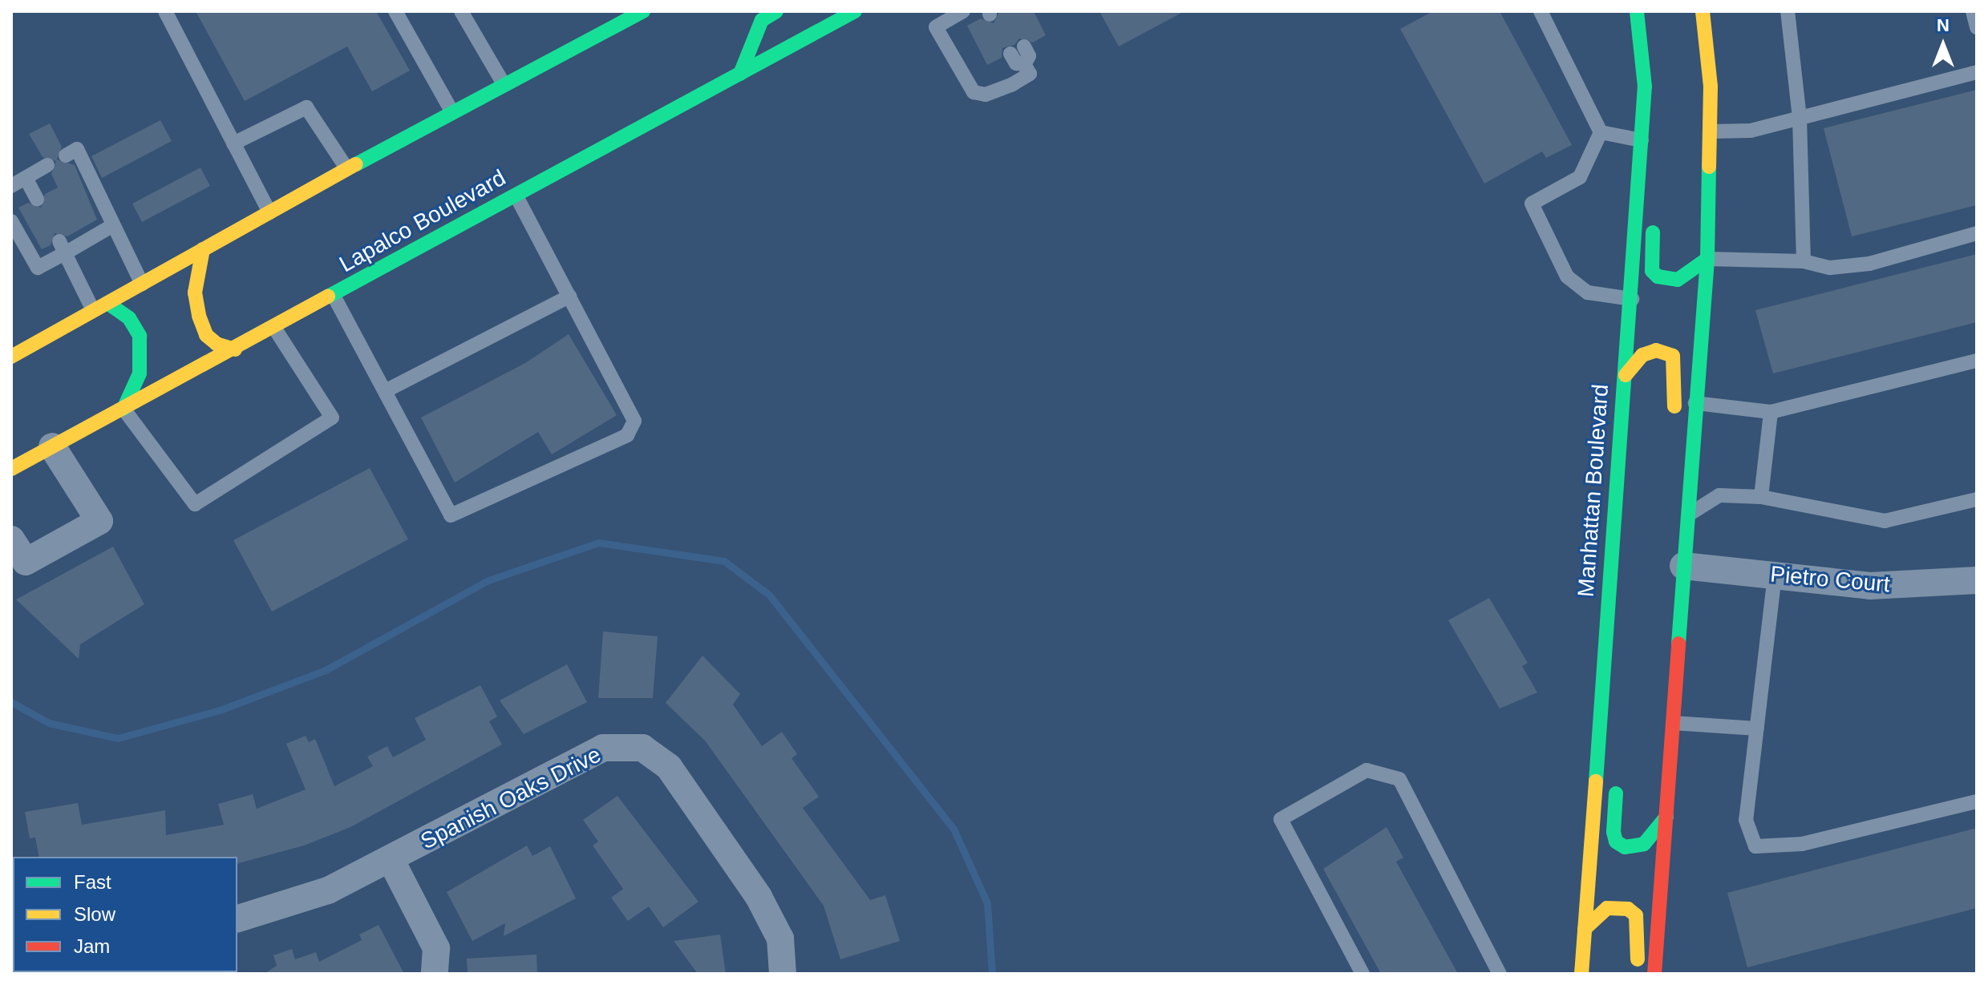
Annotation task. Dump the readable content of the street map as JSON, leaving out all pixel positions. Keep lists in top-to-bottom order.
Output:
{
  "streets": {
    "street": [
      "Lapalco Boulevard",
      "Manhattan Boulevard",
      "Pietro Court",
      "Spanish Oaks Drive"
    ]
  },
  "legend": ["Fast", "Slow", "Jam"],
  "north": "top"
}
